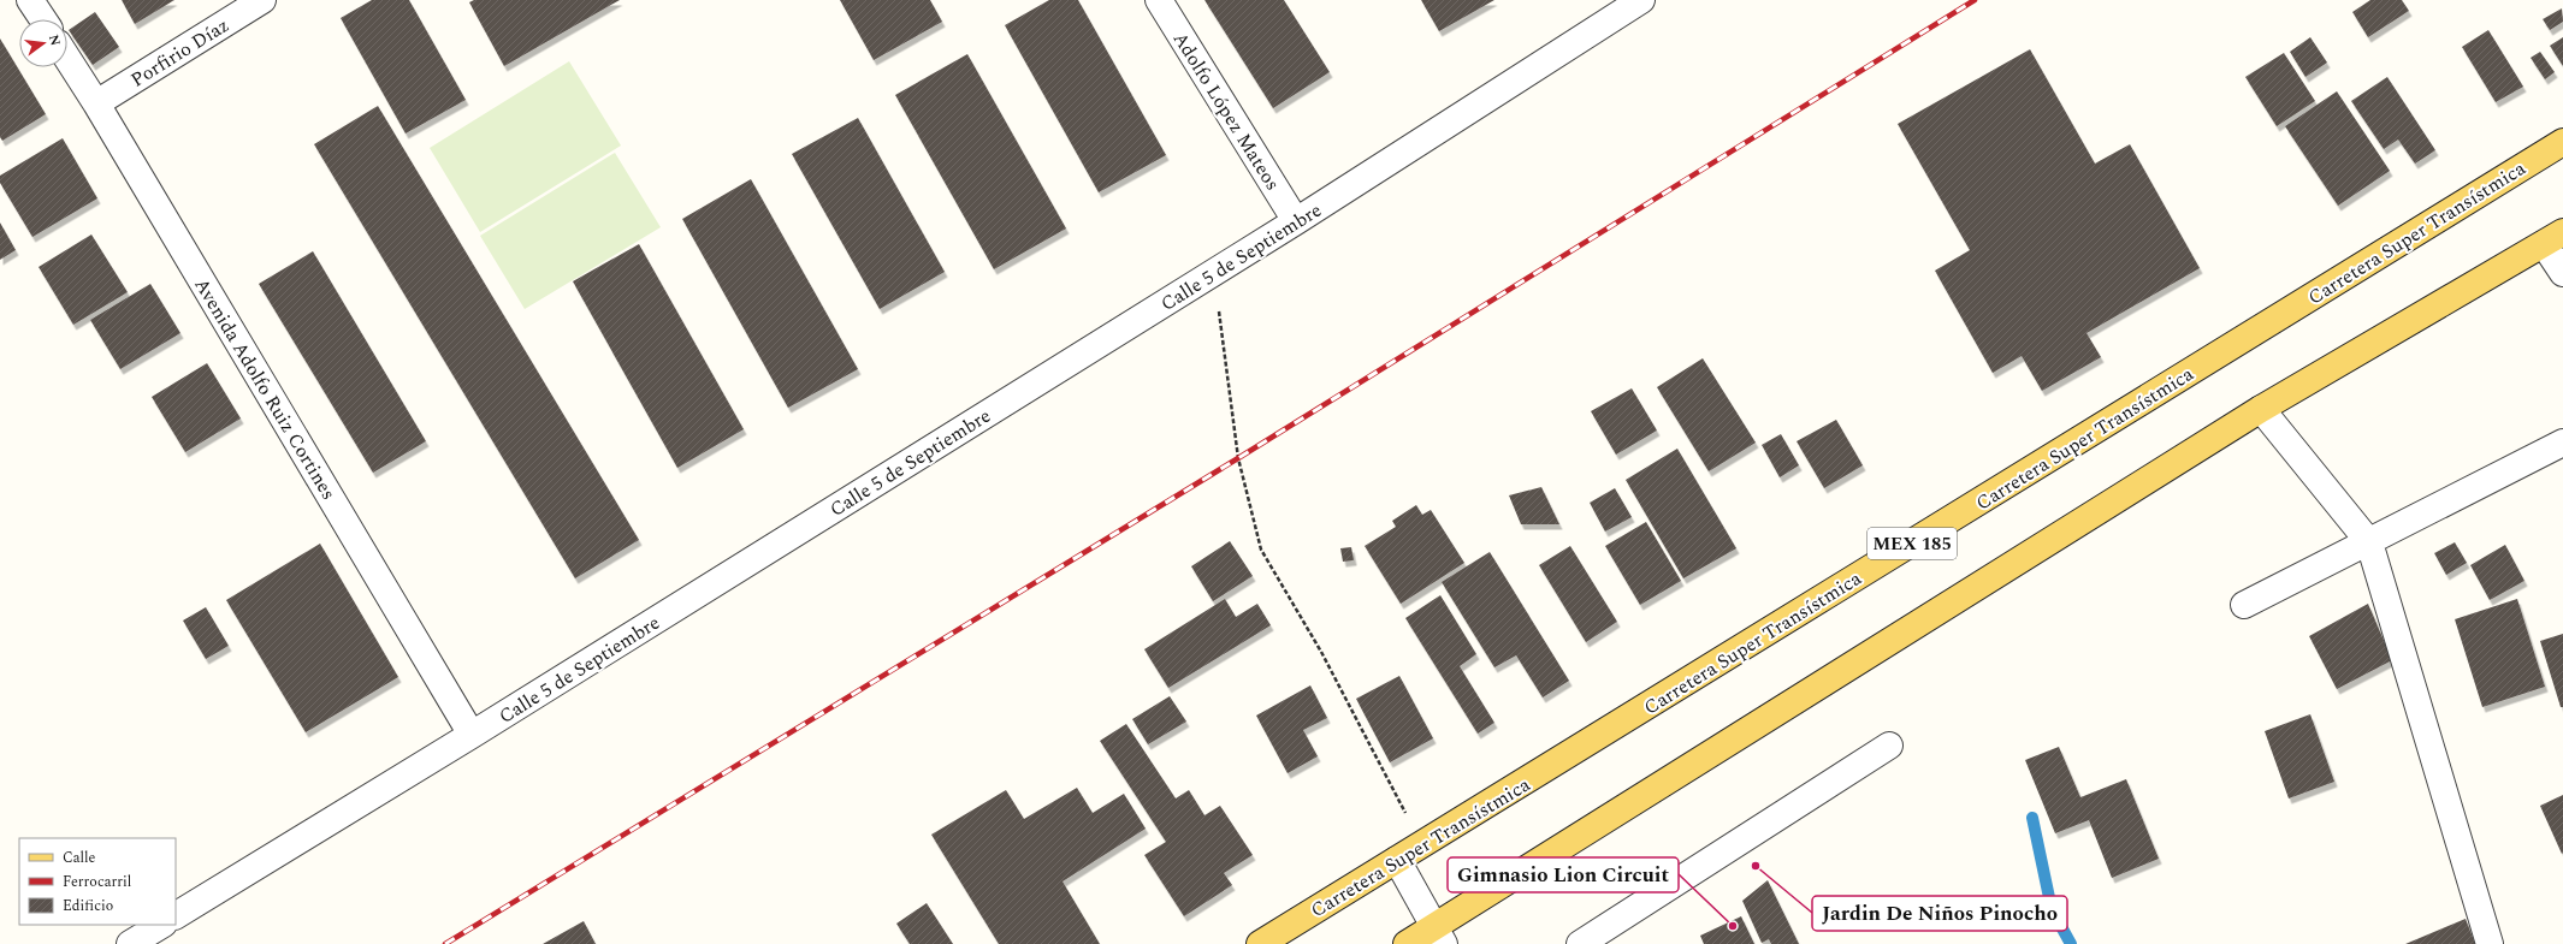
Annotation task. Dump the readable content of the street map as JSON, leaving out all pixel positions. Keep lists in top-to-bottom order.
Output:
{
  "streets": {
    "main road": ["Carretera Super Transístmica", "MEX 185"],
    "street": [
      "Porfirio Díaz",
      "Adolfo López Mateos",
      "Calle 5 de Septiembre",
      "Avenida Adolfo Ruiz Cortines"
    ]
  },
  "crossings": [
    ["Porfirio Díaz", "Avenida Adolfo Ruiz Cortines"],
    ["Adolfo López Mateos", "Calle 5 de Septiembre"],
    ["Calle 5 de Septiembre", "Avenida Adolfo Ruiz Cortines"]
  ],
  "places": ["Jardin De Niños Pinocho", "Gimnasio Lion Circuit"],
  "legend": ["Calle", "Ferrocarril", "Edificio"],
  "north": "right"
}
